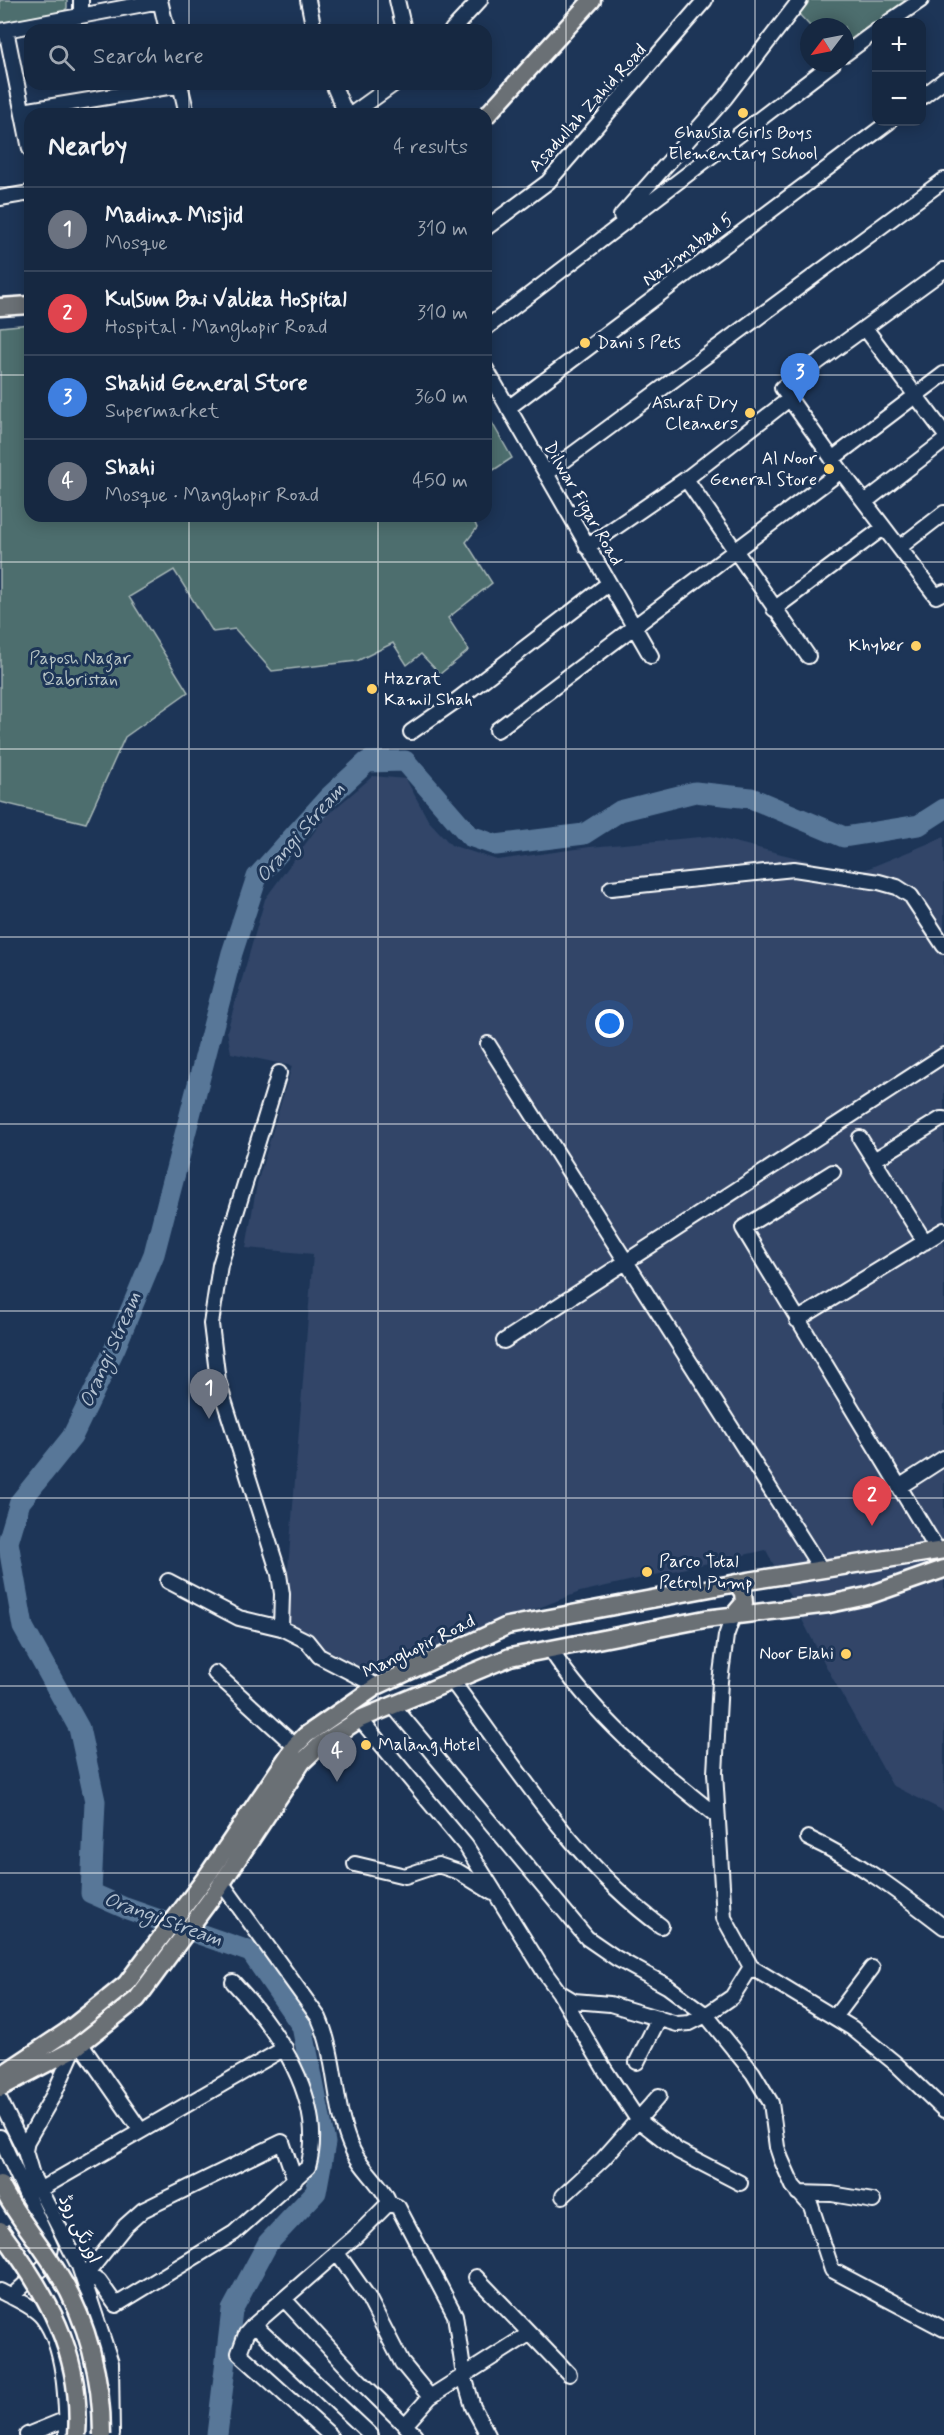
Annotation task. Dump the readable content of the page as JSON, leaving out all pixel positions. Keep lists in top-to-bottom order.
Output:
{
  "streets": {
    "main road": ["Manghopir Road"],
    "street": [
      "Asadullah Zahid Road",
      "Nazimabad 5",
      "Dilwar Figar Road",
      "اورنگی روڈ"
    ]
  },
  "crossings": [
    ["Nazimabad 5", "Dilwar Figar Road"]
  ],
  "water": ["Orangi Stream"],
  "parks": ["Paposh Nagar Qabristan"],
  "places": [
    "Ghausia Girls Boys Elementary School",
    "Dani s Pets",
    "Ashraf Dry Cleaners",
    "Al Noor General Store",
    "Khyber",
    "Hazrat Kamil Shah",
    "Parco Total Petrol Pump",
    "Noor Elahi",
    "Malang Hotel"
  ],
  "north": "bottom left",
  "page": {
    "map_buttons": ["+", "−"],
    "search": "Search here",
    "heading": ["Nearby", "4 results"],
    "list": [
      {
        "mark": "1",
        "name": "Madina Misjid",
        "note": "Mosque",
        "value": "310 m"
      },
      {
        "mark": "2",
        "name": "Kulsum Bai Valika Hospital",
        "note": "Hospital · Manghopir Road",
        "value": "310 m"
      },
      {
        "mark": "3",
        "name": "Shahid General Store",
        "note": "Supermarket",
        "value": "360 m"
      },
      {
        "mark": "4",
        "name": "Shahi",
        "note": "Mosque · Manghopir Road",
        "value": "450 m"
      }
    ],
    "pins": [
      "3",
      "1",
      "2",
      "4"
    ]
  }
}
